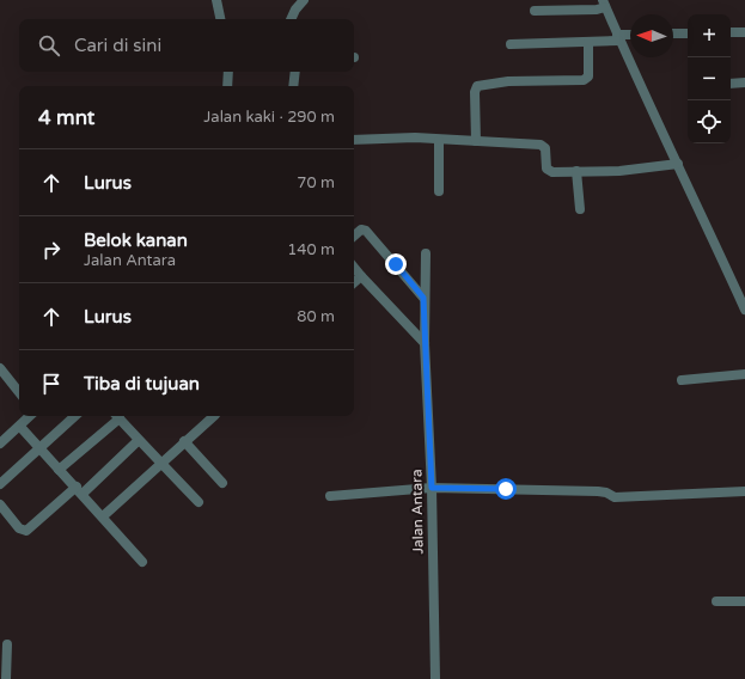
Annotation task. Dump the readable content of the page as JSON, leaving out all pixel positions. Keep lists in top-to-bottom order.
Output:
{
  "streets": {
    "street": ["Jalan Antara"]
  },
  "north": "left",
  "page": {
    "map_buttons": ["+", "−"],
    "search": "Cari di sini",
    "heading": ["4 mnt", "Jalan kaki · 290 m"],
    "list": [
      ["Lurus", "70 m"],
      ["Belok kanan", "Jalan Antara", "140 m"],
      ["Lurus", "80 m"],
      "Tiba di tujuan"
    ]
  }
}
